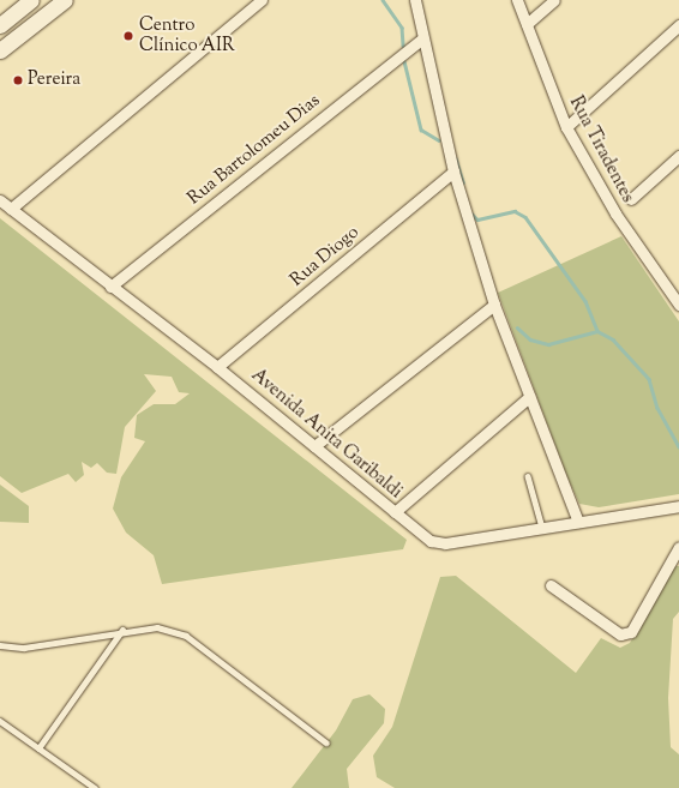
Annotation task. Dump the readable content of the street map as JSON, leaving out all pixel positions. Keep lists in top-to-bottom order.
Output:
{
  "streets": {
    "street": [
      "Rua Bartolomeu Dias",
      "Rua Tiradentes",
      "Rua Diogo",
      "Avenida Anita Garibaldi"
    ]
  },
  "crossings": [
    ["Rua Bartolomeu Dias", "Avenida Anita Garibaldi"],
    ["Rua Diogo", "Avenida Anita Garibaldi"]
  ],
  "places": ["Centro Clínico AIR", "Pereira"]
}
